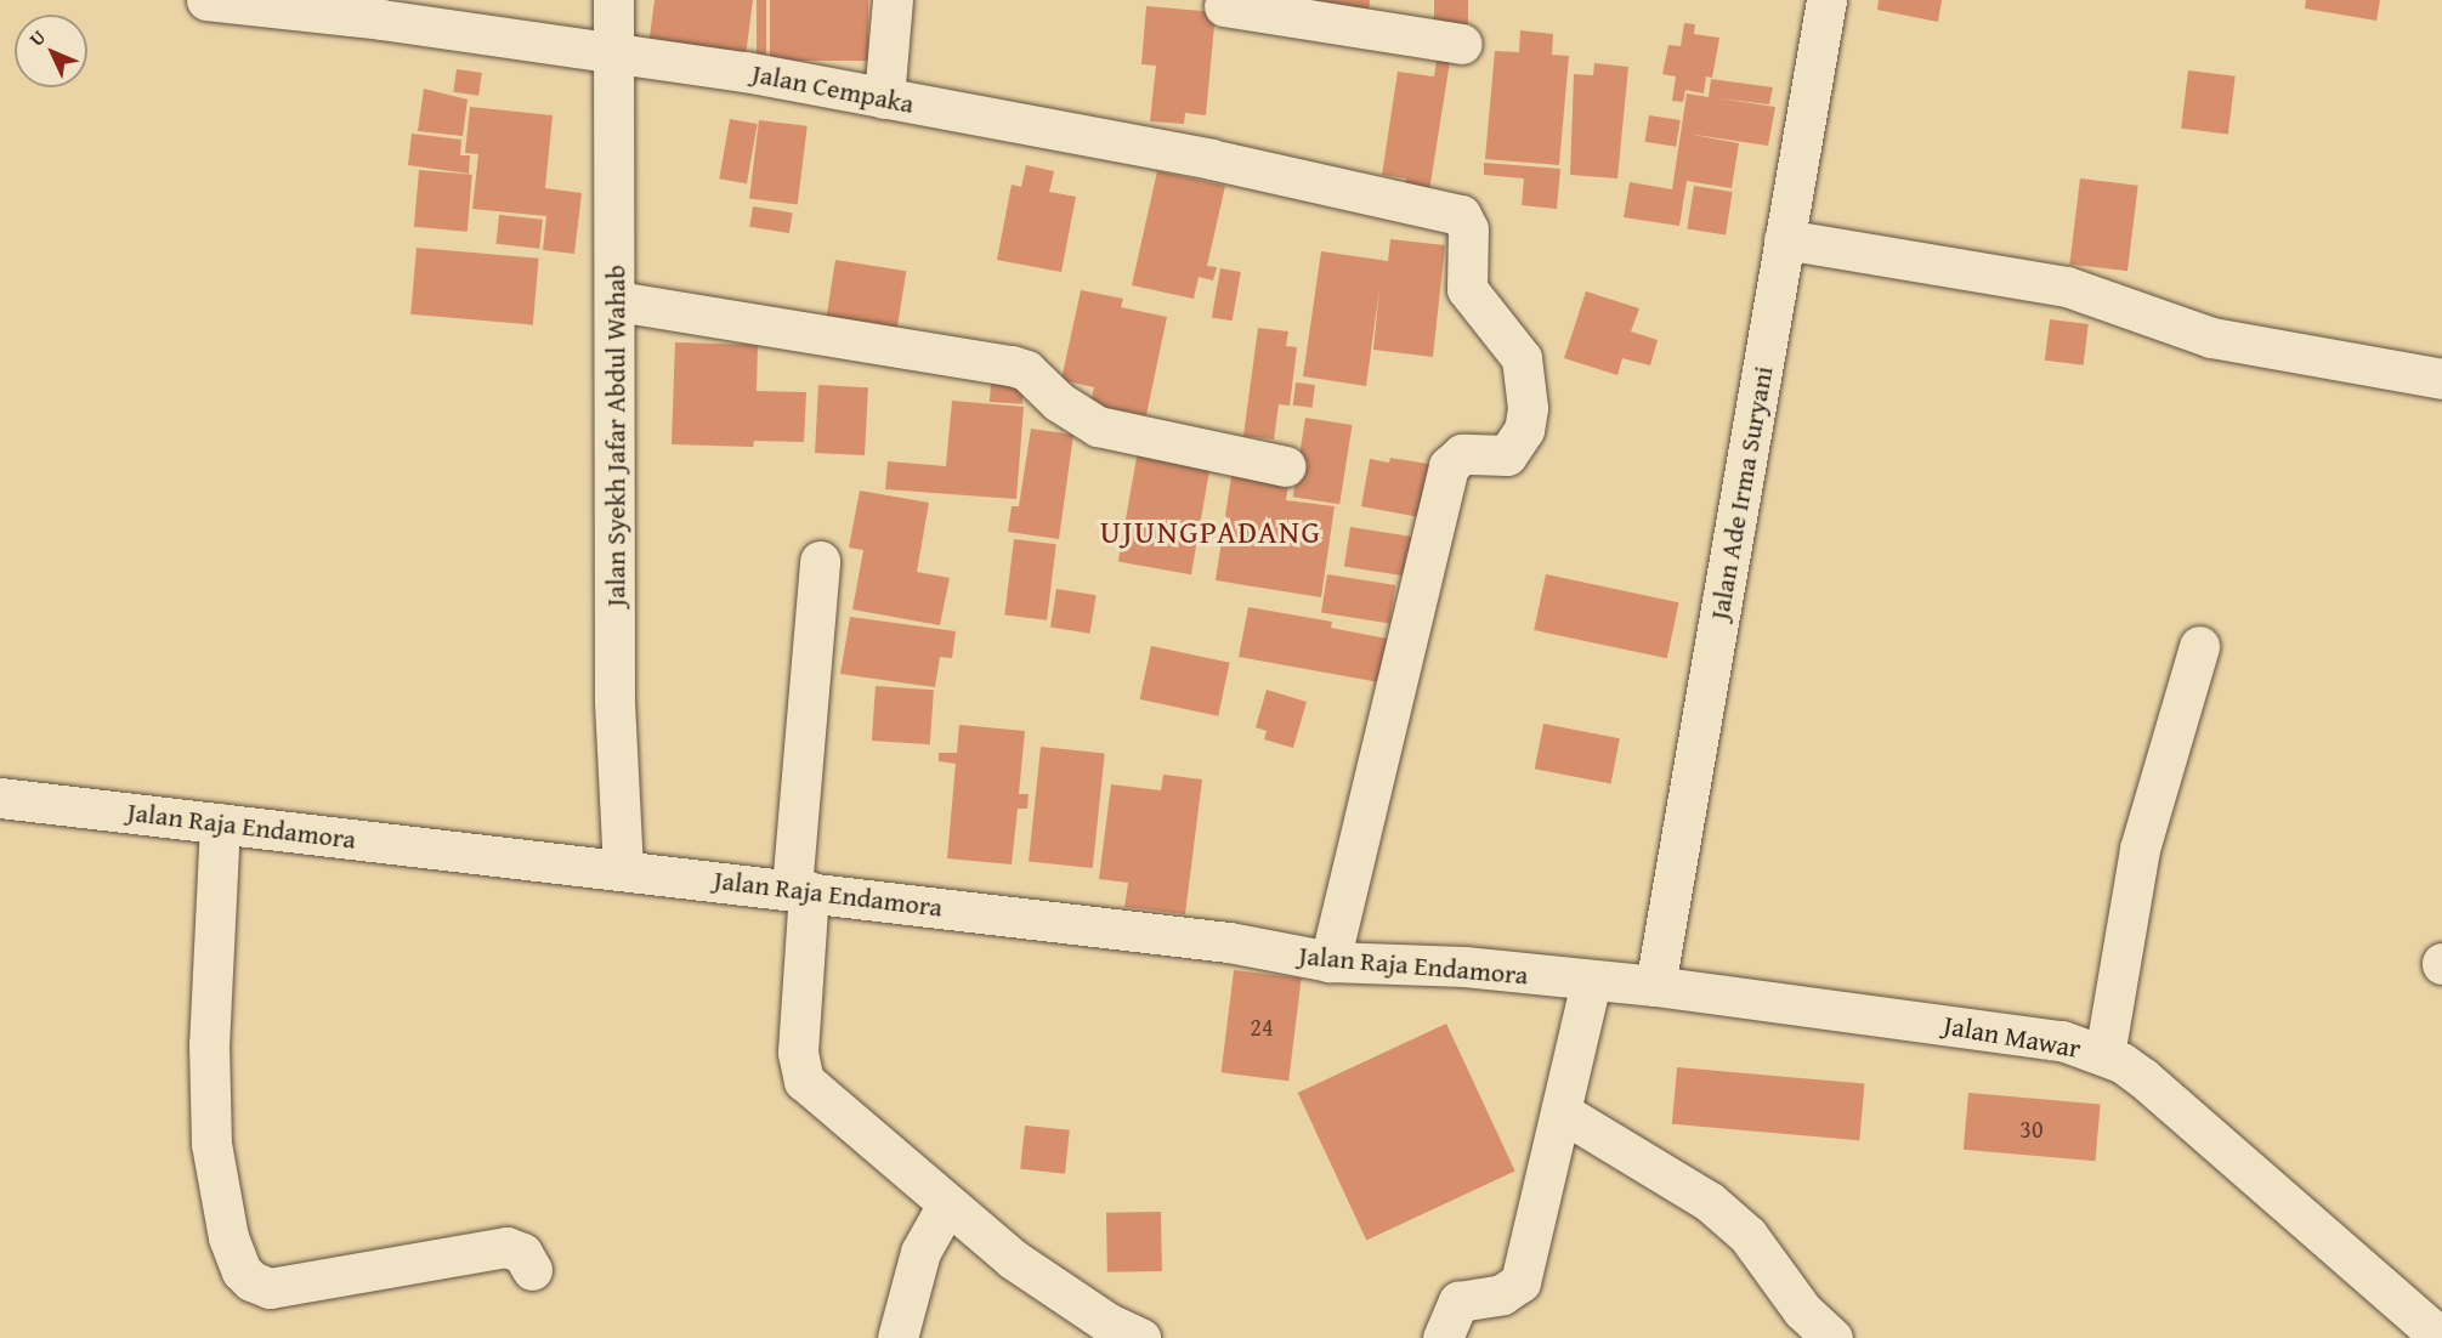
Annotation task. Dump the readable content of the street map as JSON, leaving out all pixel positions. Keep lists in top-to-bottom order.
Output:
{
  "streets": {
    "street": [
      "Jalan Cempaka",
      "Jalan Syekh Jafar Abdul Wahab",
      "Jalan Ade Irma Suryani",
      "Jalan Raja Endamora",
      "Jalan Mawar"
    ]
  },
  "crossings": [
    ["Jalan Cempaka", "Jalan Syekh Jafar Abdul Wahab"],
    ["Jalan Cempaka", "Jalan Raja Endamora"],
    ["Jalan Syekh Jafar Abdul Wahab", "Jalan Raja Endamora"],
    ["Jalan Ade Irma Suryani", "Jalan Raja Endamora"],
    ["Jalan Ade Irma Suryani", "Jalan Mawar"],
    ["Jalan Raja Endamora", "Jalan Mawar"]
  ],
  "districts": ["UJUNGPADANG"],
  "house_numbers": ["24", "30"],
  "north": "top left"
}
